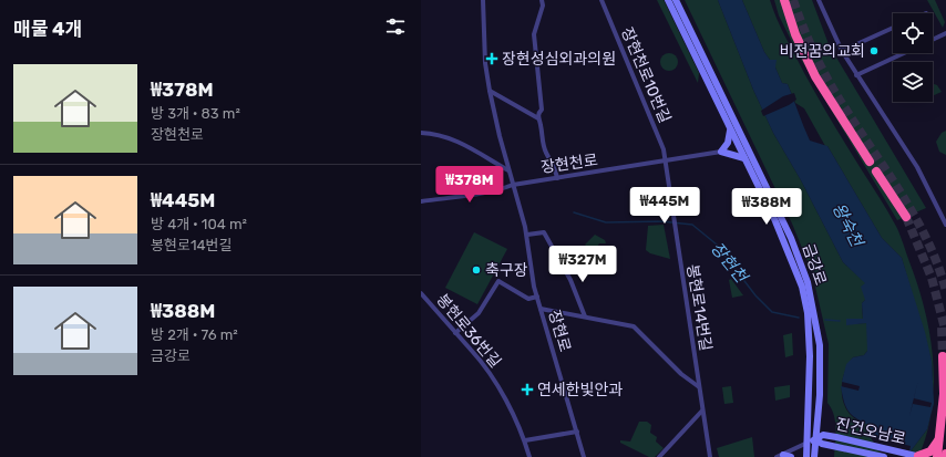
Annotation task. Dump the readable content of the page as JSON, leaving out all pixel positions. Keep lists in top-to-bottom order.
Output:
{
  "streets": {
    "main road": ["금강로", "진건오남로"],
    "street": [
      "장현천로10번길",
      "장현천로",
      "봉현로14번길",
      "봉현로36번길",
      "장현로"
    ]
  },
  "crossings": [
    ["장현천로10번길", "장현천로"],
    ["장현천로10번길", "봉현로14번길"],
    ["장현천로", "봉현로14번길"],
    ["장현천로", "장현로"],
    ["금강로", "진건오남로"]
  ],
  "water": ["왕숙천", "장현천"],
  "places": {
    "other": ["비전꿈의교회", "축구장"],
    "health": ["장현성심외과의원", "연세한빛안과"]
  },
  "page": {
    "heading": "매물 4개",
    "list": [
      {
        "name": "₩378M",
        "note": "방 3개 · 83 m² · 장현천로"
      },
      {
        "name": "₩445M",
        "note": "방 4개 · 104 m² · 봉현로14번길"
      },
      {
        "name": "₩388M",
        "note": "방 2개 · 76 m² · 금강로"
      }
    ],
    "price": [
      "₩378M",
      "₩445M",
      "₩388M",
      "₩327M"
    ]
  }
}
